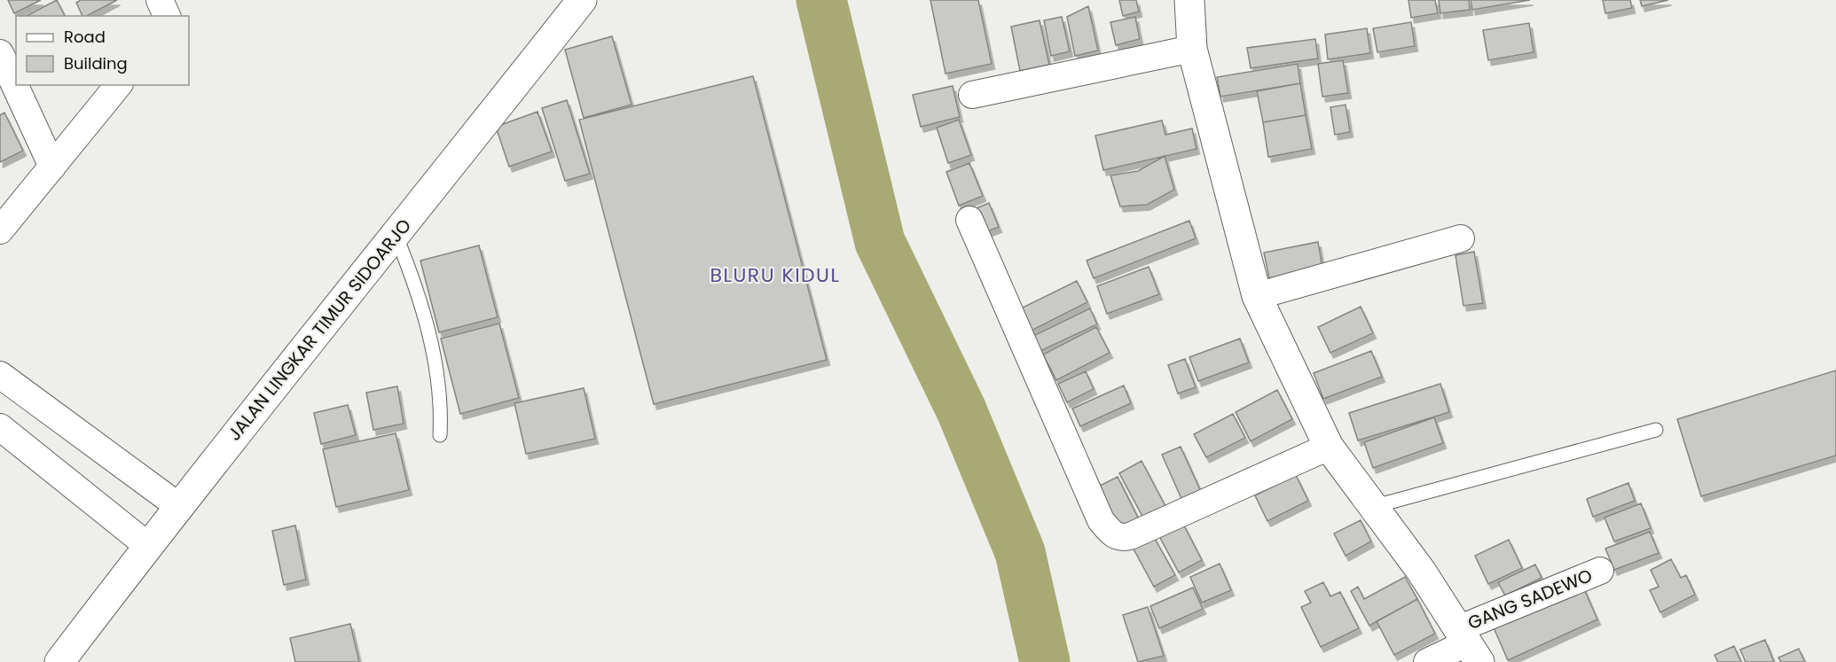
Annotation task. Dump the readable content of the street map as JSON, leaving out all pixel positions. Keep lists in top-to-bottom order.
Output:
{
  "streets": {
    "main road": ["JALAN LINGKAR TIMUR SIDOARJO"],
    "street": ["GANG SADEWO"]
  },
  "districts": ["BLURU KIDUL"],
  "legend": ["Road", "Building"]
}
